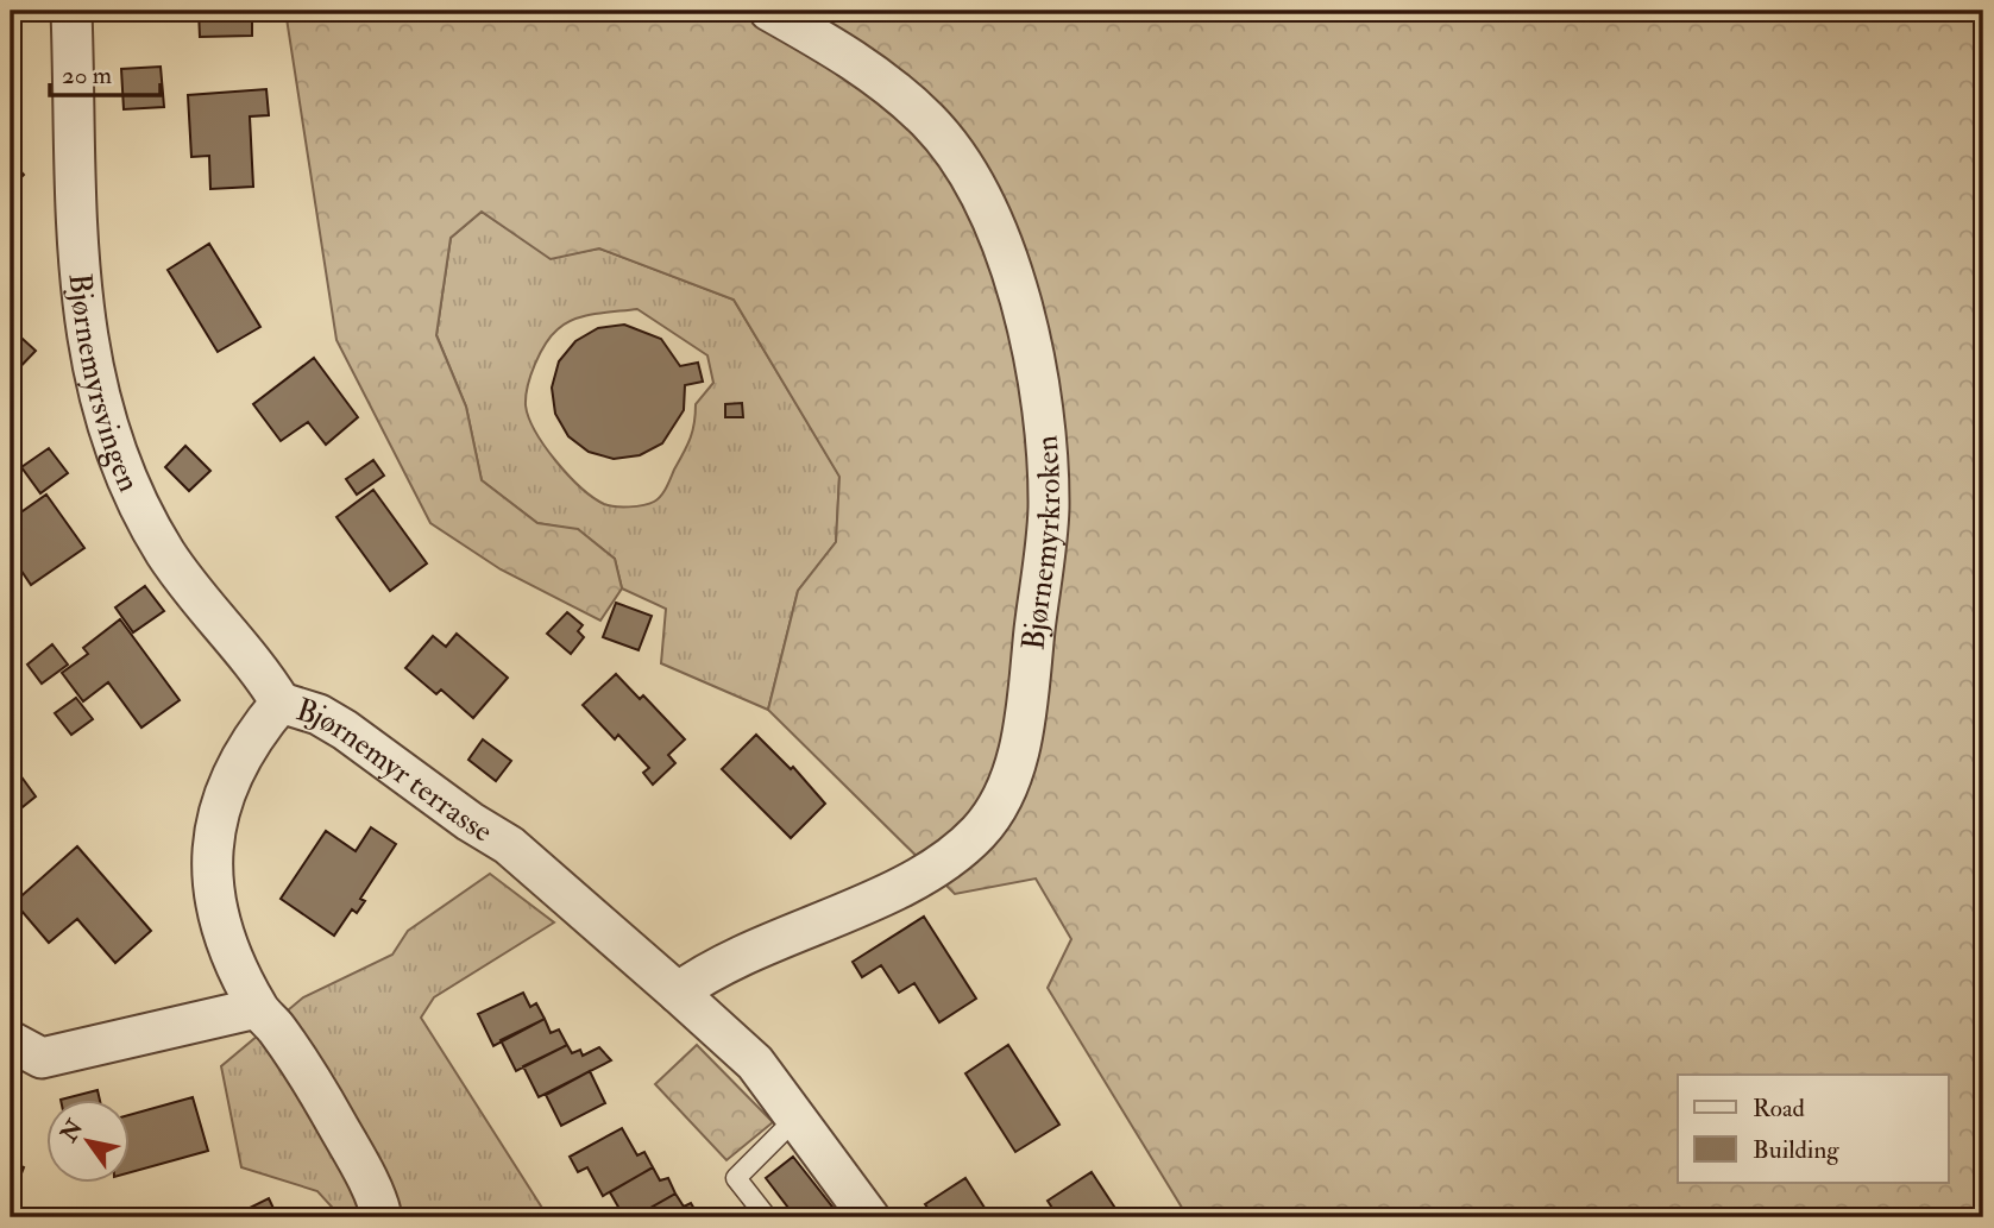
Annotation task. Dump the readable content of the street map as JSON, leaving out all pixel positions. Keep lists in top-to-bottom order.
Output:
{
  "streets": {
    "street": ["Bjørnemyrsvingen", "Bjørnemyrkroken", "Bjørnemyr terrasse"]
  },
  "crossings": [
    ["Bjørnemyrsvingen", "Bjørnemyr terrasse"],
    ["Bjørnemyrkroken", "Bjørnemyr terrasse"]
  ],
  "legend": ["Road", "Building"],
  "scale_bar": "20 m",
  "north": "top left"
}
